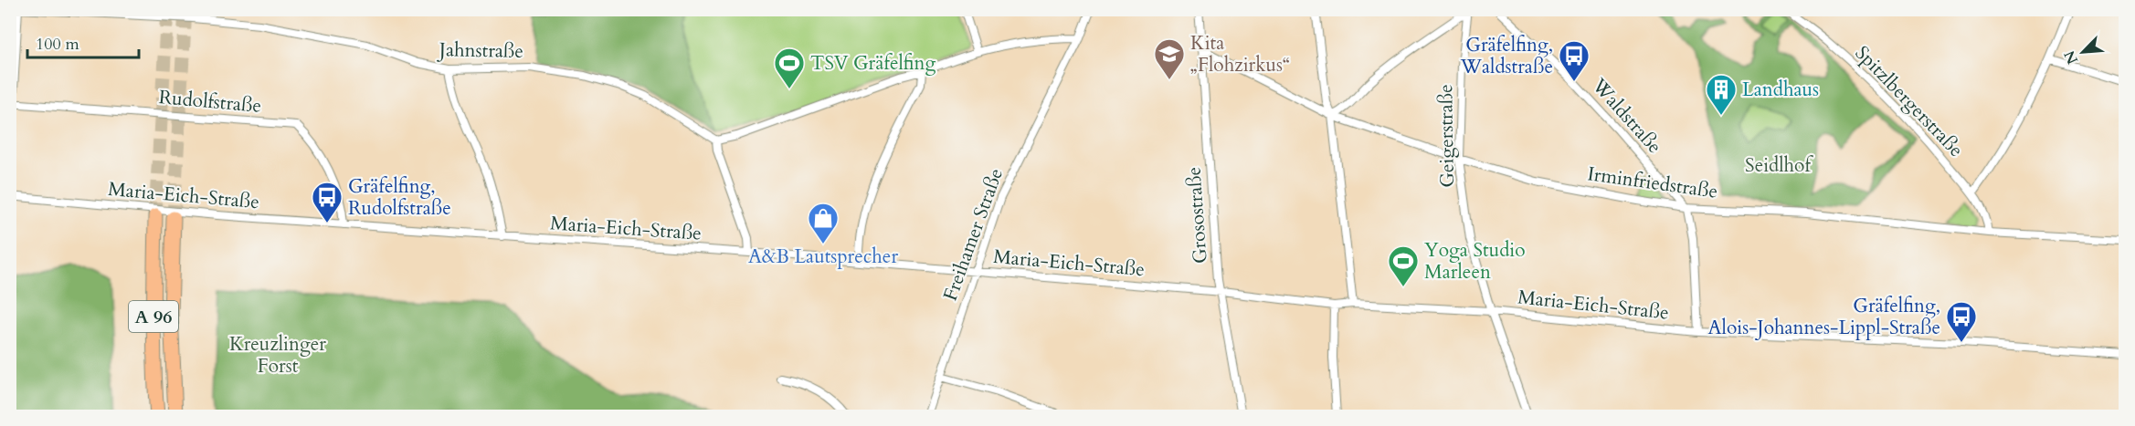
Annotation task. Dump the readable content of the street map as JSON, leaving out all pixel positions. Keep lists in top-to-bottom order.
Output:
{
  "streets": {
    "highway": ["A 96"],
    "street": [
      "Jahnstraße",
      "Rudolfstraße",
      "Spitzlbergerstraße",
      "Waldstraße",
      "Geigerstraße",
      "Irminfriedstraße",
      "Maria-Eich-Straße",
      "Grosostraße",
      "Freihamer Straße"
    ]
  },
  "crossings": [
    ["Rudolfstraße", "Maria-Eich-Straße"],
    ["Spitzlbergerstraße", "Irminfriedstraße"],
    ["Waldstraße", "Irminfriedstraße"],
    ["Waldstraße", "Maria-Eich-Straße"],
    ["Geigerstraße", "Irminfriedstraße"],
    ["Geigerstraße", "Maria-Eich-Straße"],
    ["Irminfriedstraße", "Grosostraße"],
    ["Maria-Eich-Straße", "Grosostraße"],
    ["Maria-Eich-Straße", "Freihamer Straße"]
  ],
  "parks": ["Seidlhof", "Kreuzlinger Forst"],
  "places": {
    "school or university": ["Kita „Flohzirkus“"],
    "bus stop": ["Gräfelfing, Waldstraße", "Gräfelfing, Rudolfstraße", "Gräfelfing, Alois-Johannes-Lippl-Straße"],
    "sports": ["TSV Gräfelfing", "Yoga Studio Marleen"],
    "building": ["Landhaus"],
    "shop": ["A&B Lautsprecher"]
  },
  "scale_bar": "100 m",
  "north": "bottom left"
}
